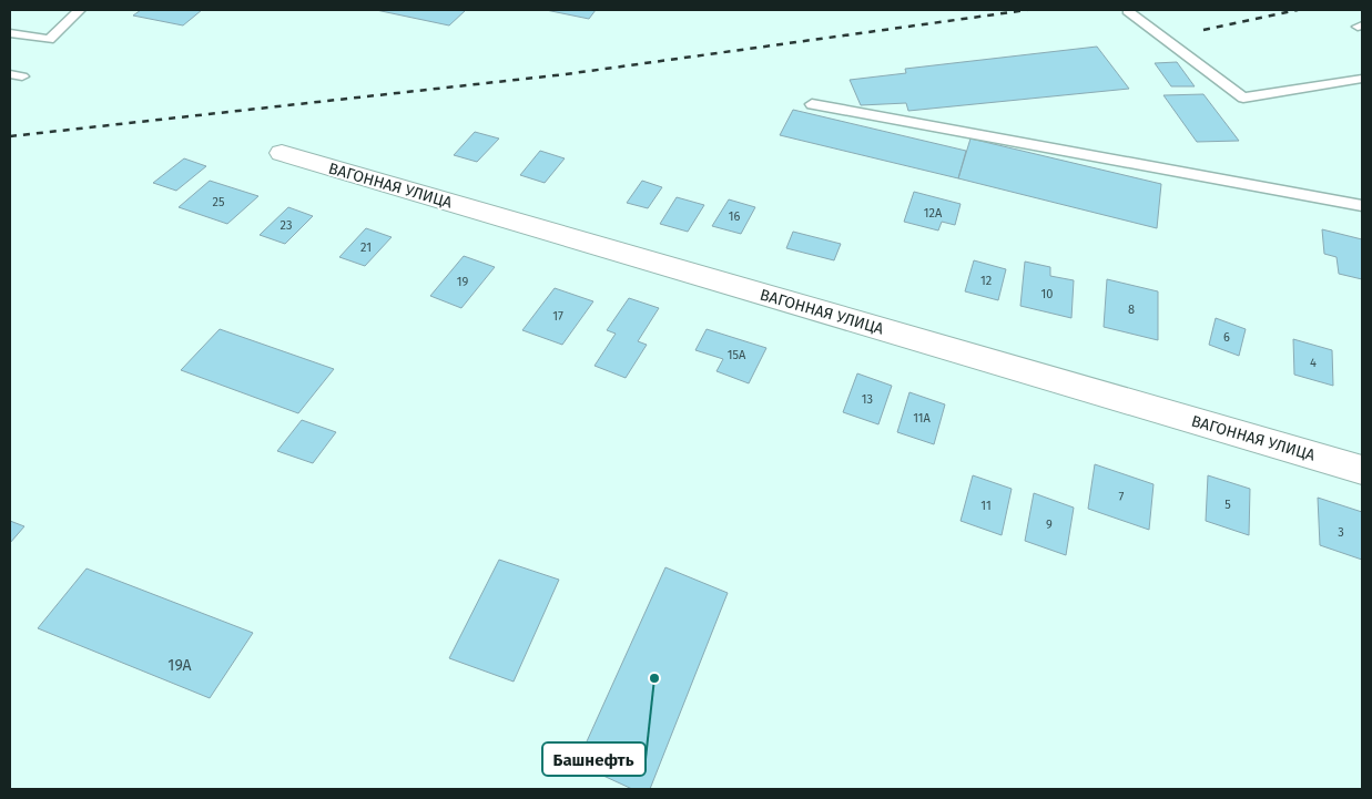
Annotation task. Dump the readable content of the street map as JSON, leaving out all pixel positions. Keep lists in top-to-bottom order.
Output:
{
  "streets": {
    "street": ["ВАГОННАЯ УЛИЦА"]
  },
  "places": ["Башнефть"],
  "house_numbers": [
    "25",
    "12А",
    "16",
    "23",
    "21",
    "12",
    "19",
    "10",
    "8",
    "17",
    "6",
    "15А",
    "4",
    "13",
    "11А",
    "7",
    "5",
    "11",
    "9",
    "3",
    "19А"
  ]
}
